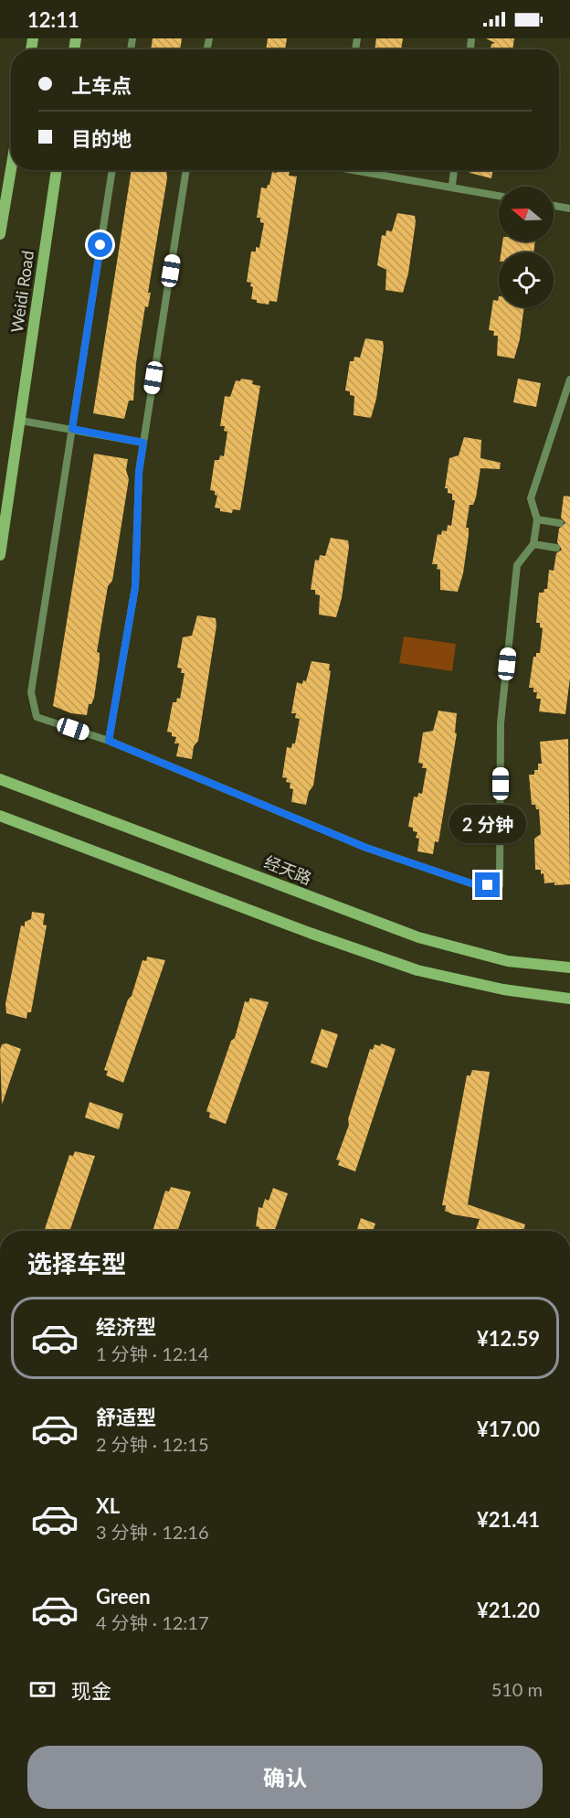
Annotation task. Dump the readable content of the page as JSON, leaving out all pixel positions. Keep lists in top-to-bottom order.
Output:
{
  "streets": {
    "main road": ["Weidi Road", "经天路"]
  },
  "north": "left",
  "page": {
    "status": "12:11",
    "banner": ["上车点", "目的地"],
    "bubble": "2 分钟",
    "heading": "选择车型",
    "list": [
      {
        "name": "经济型",
        "note": "1 分钟 · 12:14",
        "value": "¥12.59"
      },
      {
        "name": "舒适型",
        "note": "2 分钟 · 12:15",
        "value": "¥17.00"
      },
      {
        "name": "XL",
        "note": "3 分钟 · 12:16",
        "value": "¥21.41"
      },
      {
        "name": "Green",
        "note": "4 分钟 · 12:17",
        "value": "¥21.20"
      }
    ],
    "pay": ["现金", "510 m"],
    "buttons": "确认"
  }
}
